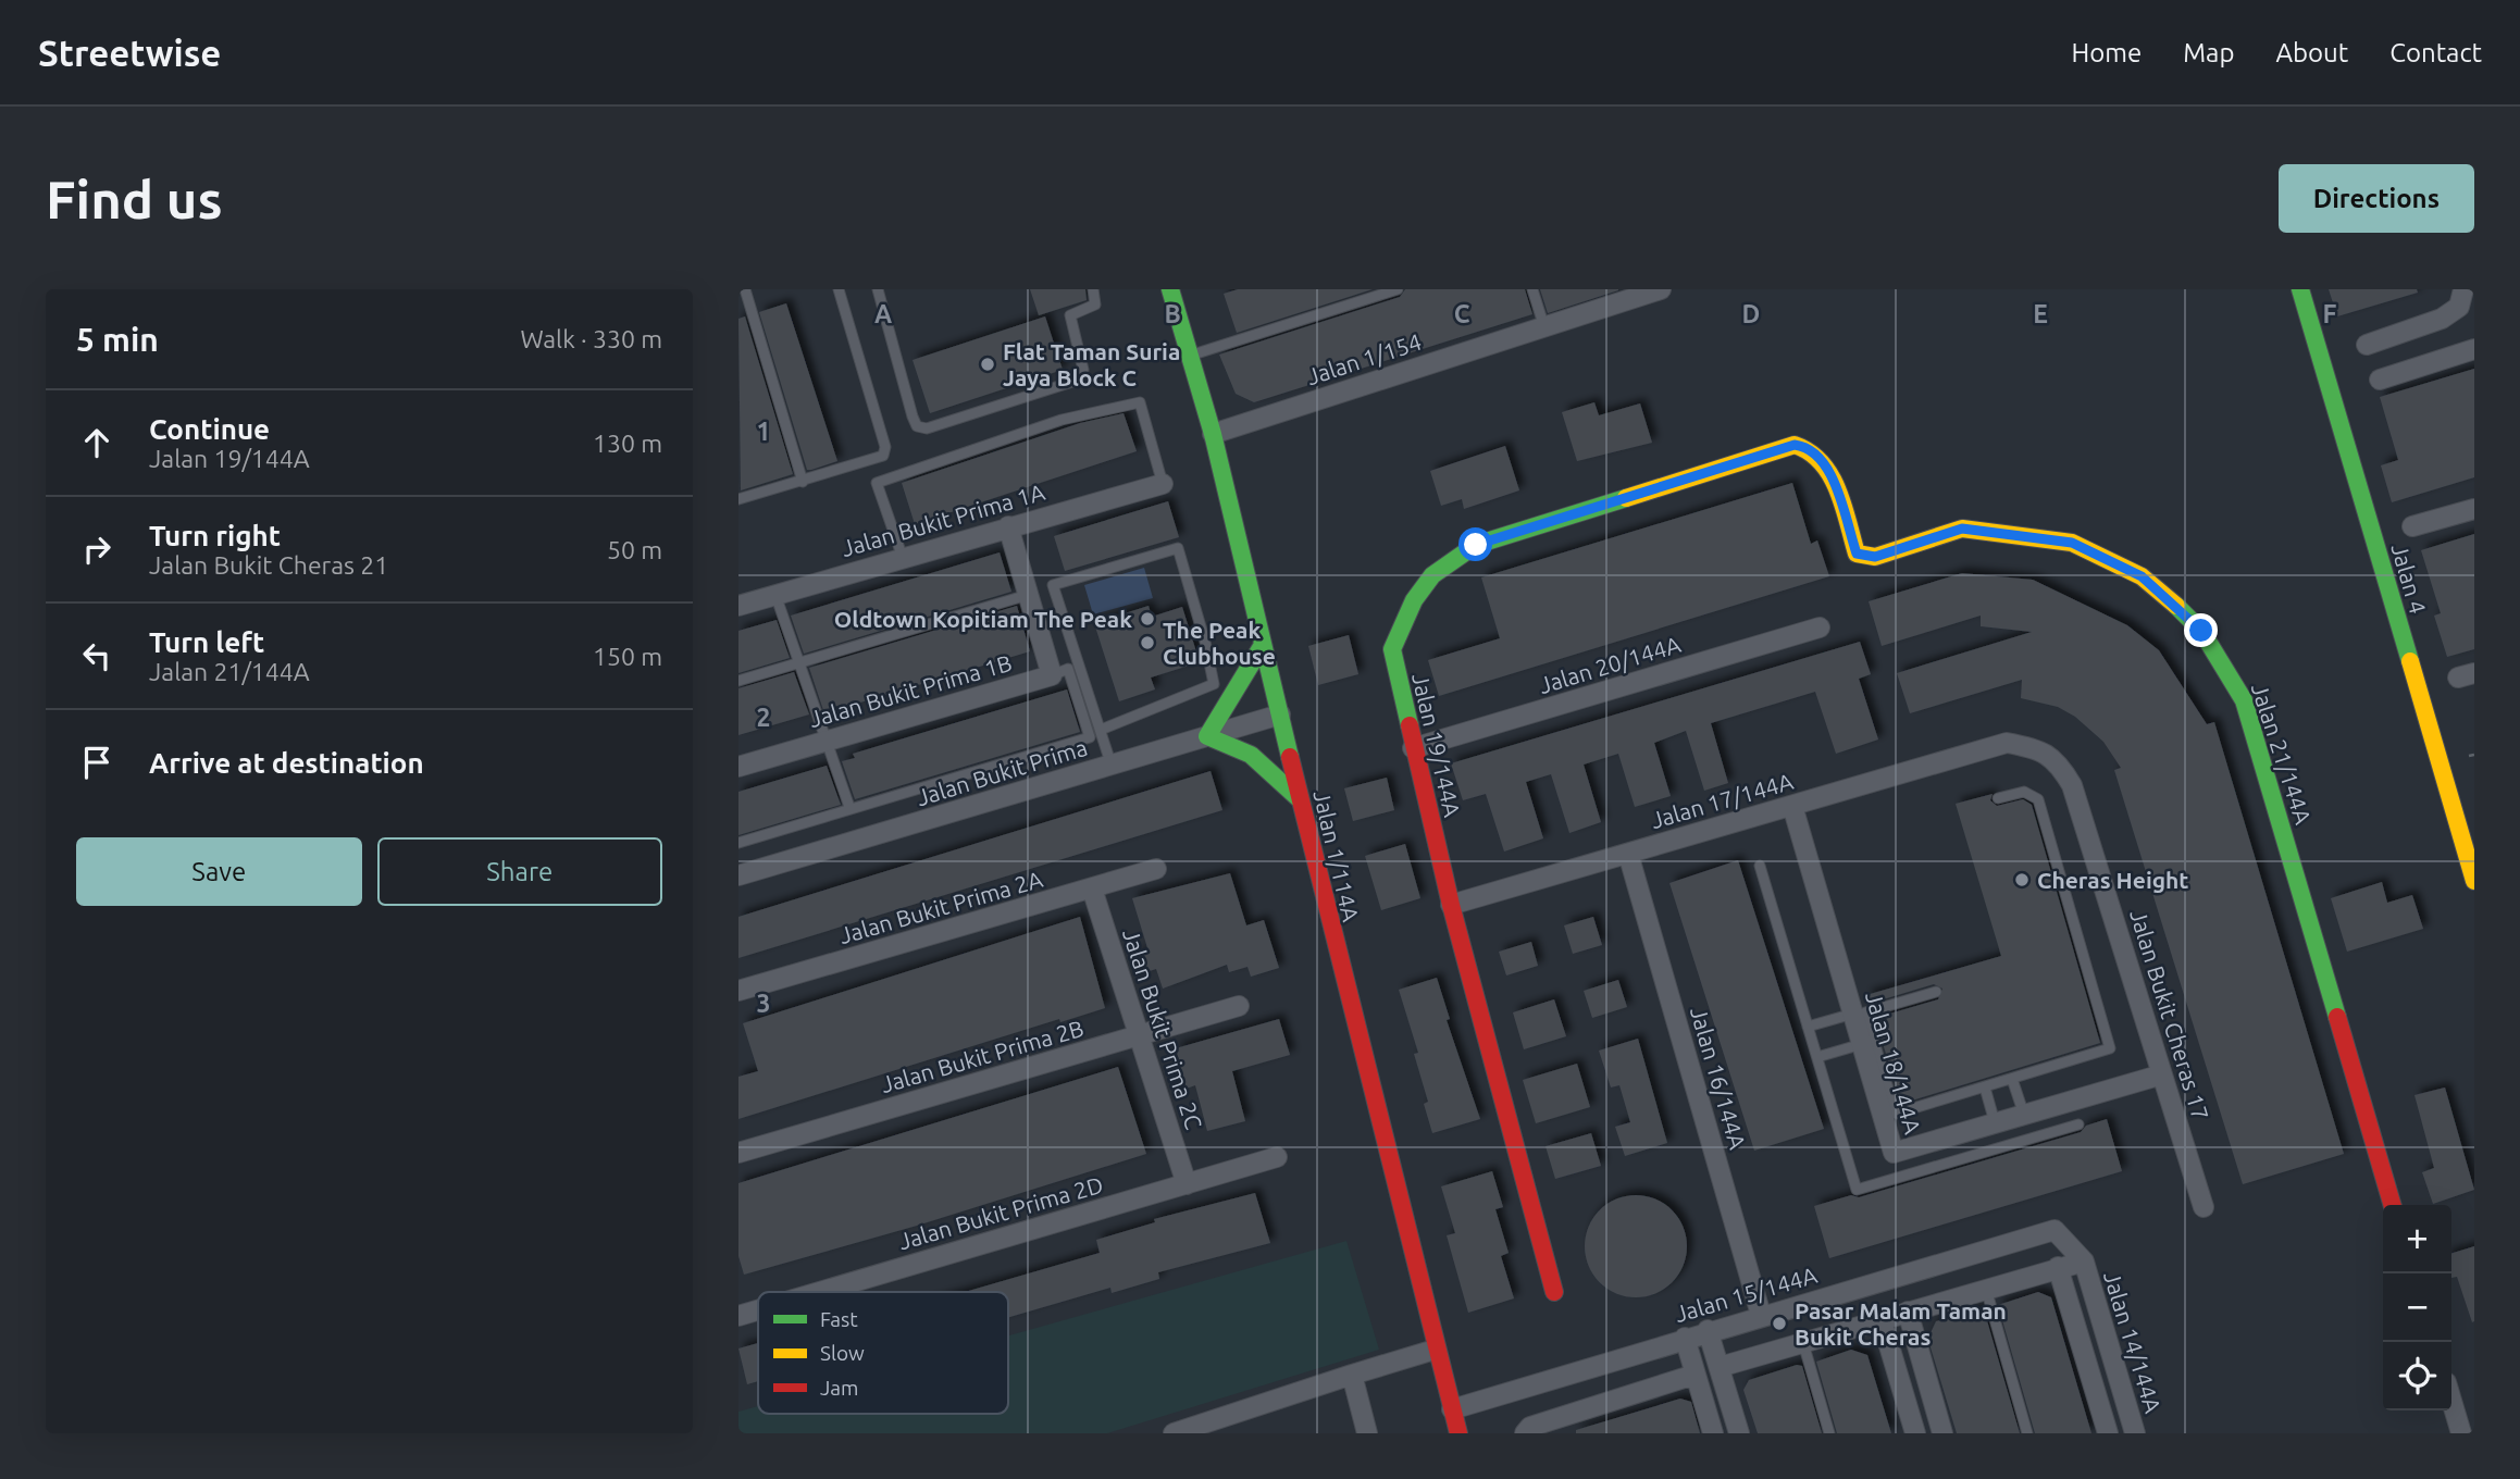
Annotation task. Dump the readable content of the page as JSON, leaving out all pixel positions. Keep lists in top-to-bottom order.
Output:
{
  "streets": {
    "street": [
      "Jalan 1/154",
      "Jalan Bukit Prima 1A",
      "Jalan 4",
      "Jalan 20/144A",
      "Jalan Bukit Prima 1B",
      "Jalan 19/144A",
      "Jalan 21/144A",
      "Jalan Bukit Prima",
      "Jalan 17/144A",
      "Jalan 1/114A",
      "Jalan Bukit Prima 2A",
      "Jalan Bukit Cheras 17",
      "Jalan Bukit Prima 2C",
      "Jalan Bukit Prima 2B",
      "Jalan 18/144A",
      "Jalan 16/144A",
      "Jalan Bukit Prima 2D",
      "Jalan 15/144A",
      "Jalan 14/144A"
    ]
  },
  "crossings": [
    ["Jalan 1/154", "Jalan 1/114A"],
    ["Jalan 20/144A", "Jalan 19/144A"],
    ["Jalan 19/144A", "Jalan 21/144A"],
    ["Jalan 19/144A", "Jalan 17/144A"],
    ["Jalan Bukit Prima", "Jalan 1/114A"],
    ["Jalan 17/144A", "Jalan Bukit Cheras 17"],
    ["Jalan 17/144A", "Jalan 18/144A"],
    ["Jalan 17/144A", "Jalan 16/144A"],
    ["Jalan 1/114A", "Jalan 15/144A"],
    ["Jalan Bukit Prima 2A", "Jalan Bukit Prima 2C"],
    ["Jalan Bukit Cheras 17", "Jalan 18/144A"],
    ["Jalan Bukit Prima 2C", "Jalan Bukit Prima 2B"],
    ["Jalan Bukit Prima 2C", "Jalan Bukit Prima 2D"],
    ["Jalan 16/144A", "Jalan 15/144A"],
    ["Jalan 15/144A", "Jalan 14/144A"]
  ],
  "places": [
    "Flat Taman Suria Jaya Block C",
    "Oldtown Kopitiam The Peak",
    "The Peak Clubhouse",
    "Cheras Height",
    "Pasar Malam Taman Bukit Cheras"
  ],
  "legend": ["Fast", "Slow", "Jam"],
  "page": {
    "header": "Streetwise",
    "nav": [
      "Home",
      "Map",
      "About",
      "Contact"
    ],
    "buttons": [
      "Directions",
      ["Save", "Share"]
    ],
    "title": "Find us",
    "heading": ["5 min", "Walk · 330 m"],
    "list": [
      ["Continue", "Jalan 19/144A", "130 m"],
      ["Turn right", "Jalan Bukit Cheras 21", "50 m"],
      ["Turn left", "Jalan 21/144A", "150 m"],
      "Arrive at destination"
    ],
    "map_buttons": ["+", "−"]
  },
  "grid": {
    "columns": [
      "A",
      "B",
      "C",
      "D",
      "E",
      "F"
    ],
    "rows": ["1", "2", "3"]
  }
}
